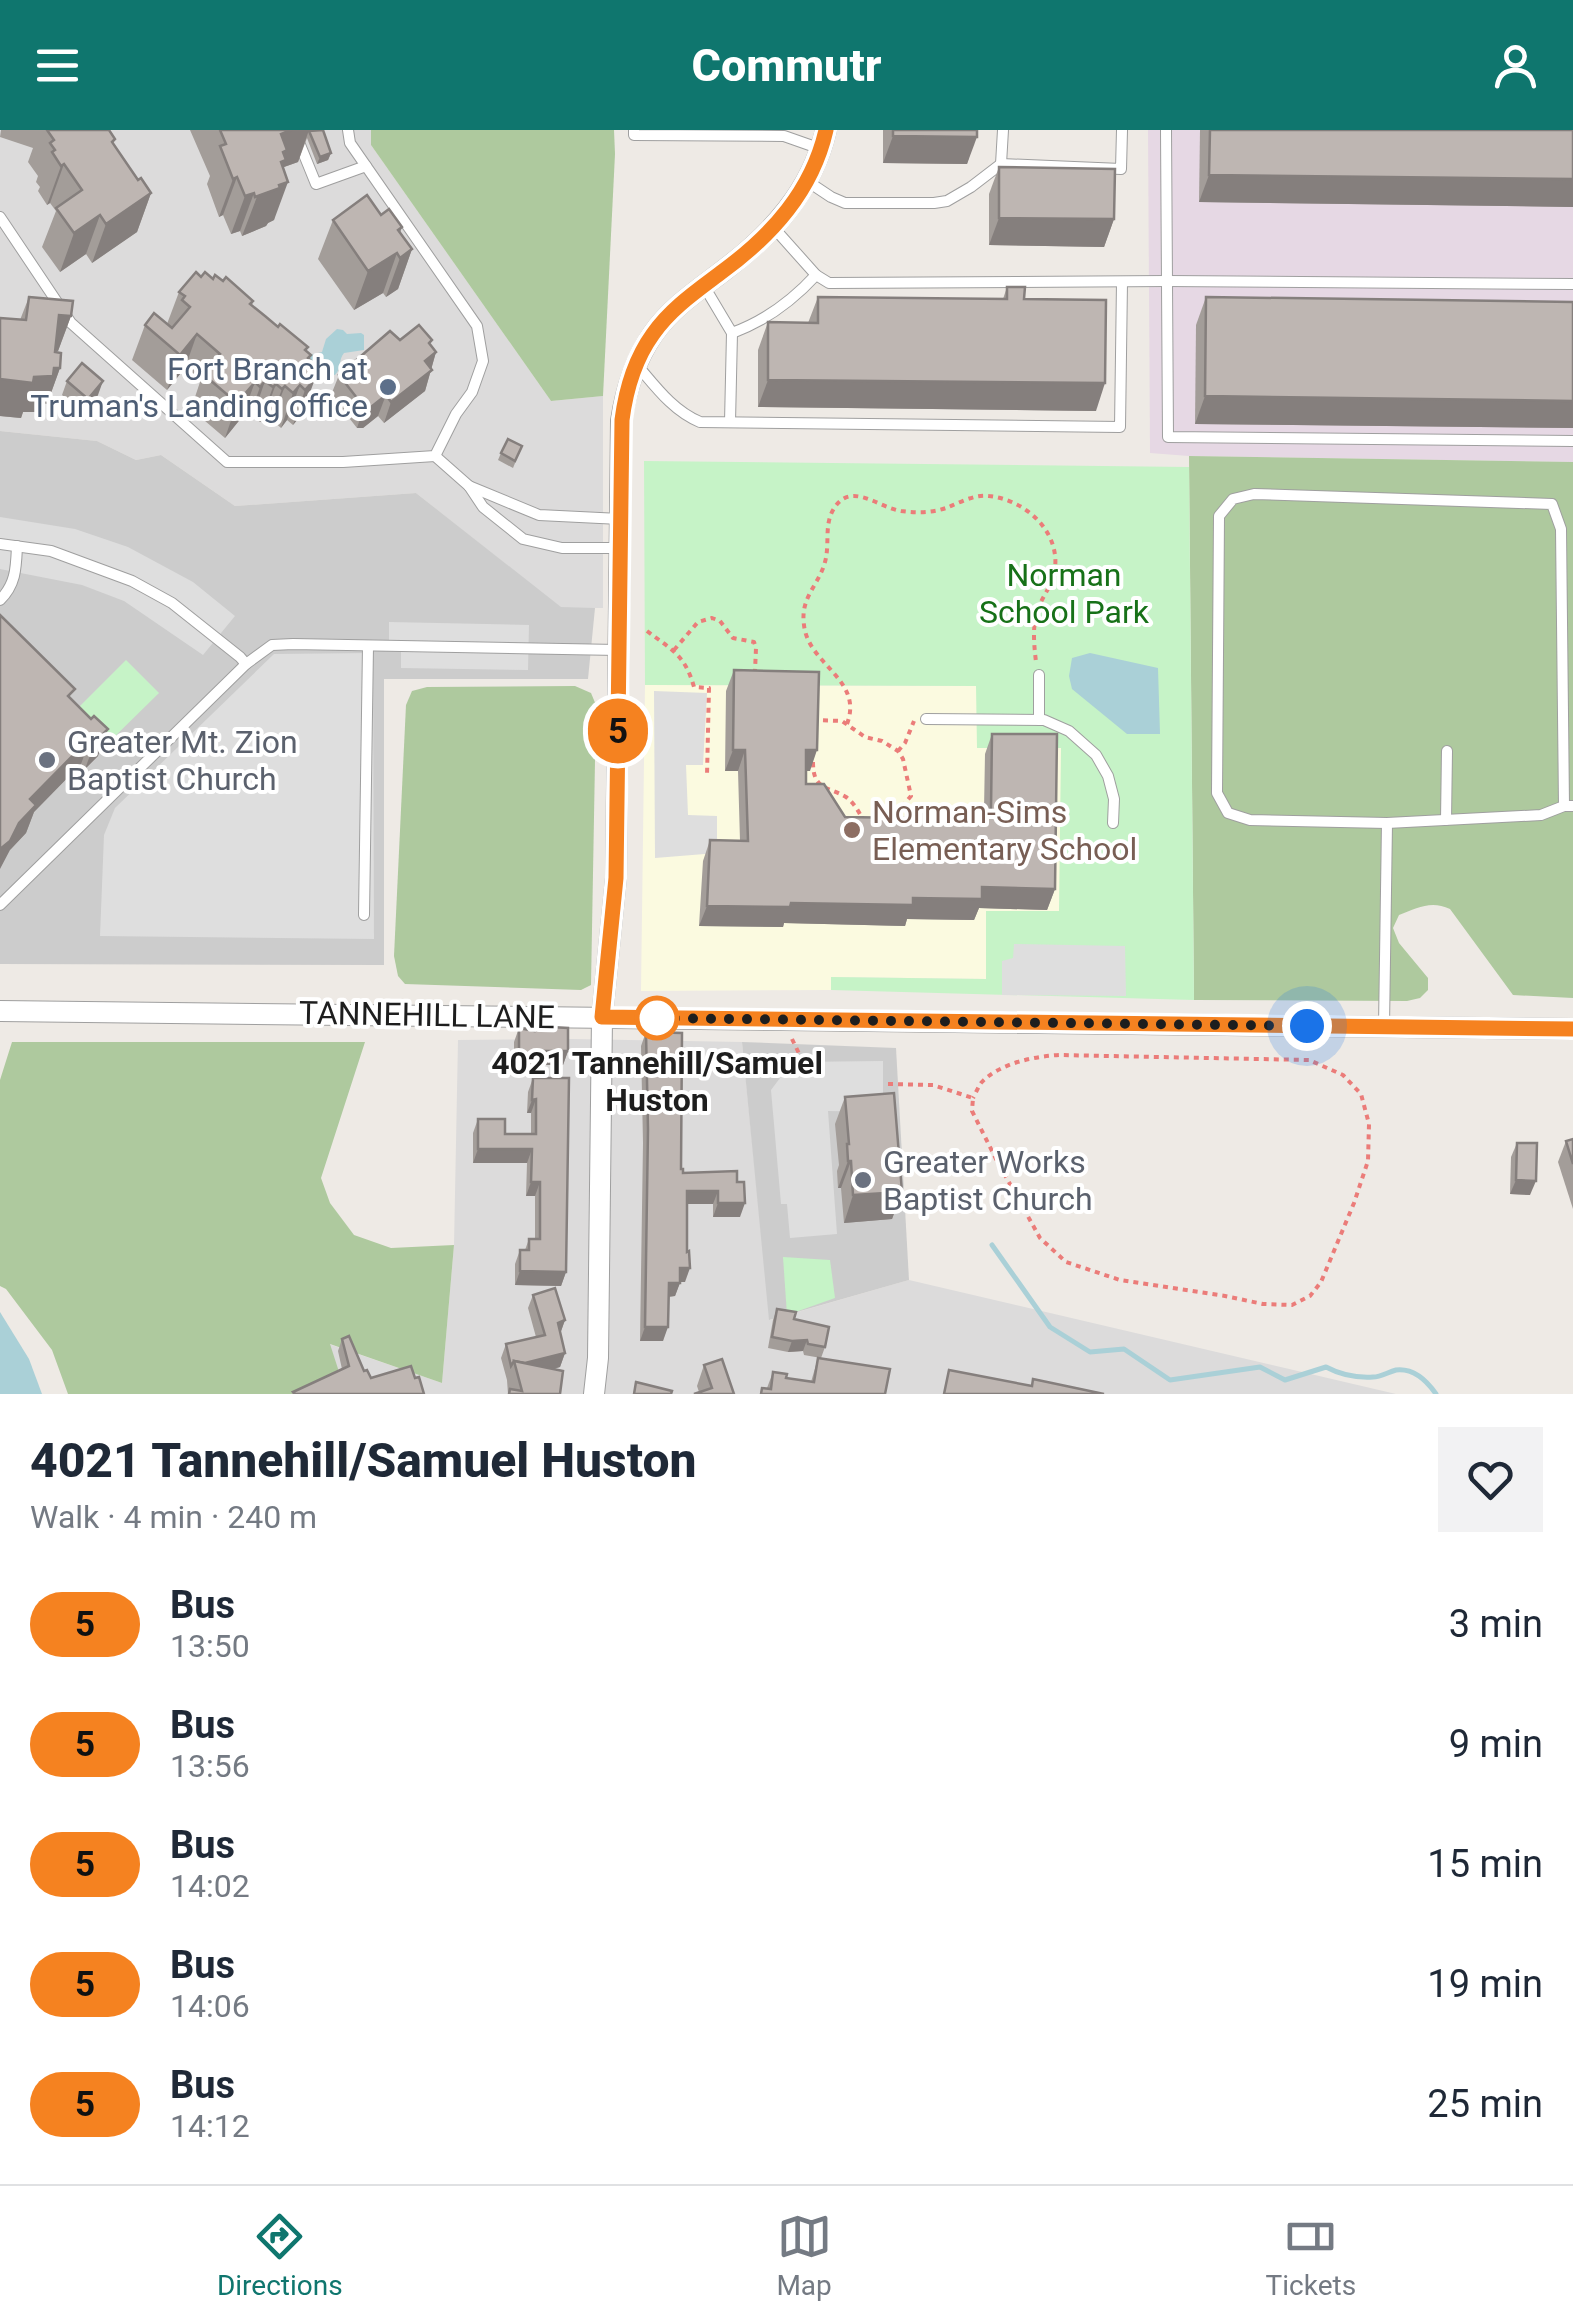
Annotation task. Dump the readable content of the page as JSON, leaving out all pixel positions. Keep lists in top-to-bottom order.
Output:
{
  "streets": {
    "street": ["TANNEHILL LANE"]
  },
  "parks": ["Norman School Park"],
  "places": [
    "Fort Branch at Truman's Landing office",
    "Greater Mt. Zion Baptist Church",
    "Norman-Sims Elementary School",
    "4021 Tannehill/Samuel Huston",
    "Greater Works Baptist Church"
  ],
  "lines": ["bus line 5"],
  "page": {
    "header": "Commutr",
    "on_map": "5",
    "heading": ["4021 Tannehill/Samuel Huston", "Walk · 4 min · 240 m"],
    "list": [
      {
        "mark": "5",
        "name": "Bus",
        "note": "13:50",
        "value": "3 min"
      },
      {
        "mark": "5",
        "name": "Bus",
        "note": "13:56",
        "value": "9 min"
      },
      {
        "mark": "5",
        "name": "Bus",
        "note": "14:02",
        "value": "15 min"
      },
      {
        "mark": "5",
        "name": "Bus",
        "note": "14:06",
        "value": "19 min"
      },
      {
        "mark": "5",
        "name": "Bus",
        "note": "14:12",
        "value": "25 min"
      }
    ],
    "tabs": ["Directions", "Map", "Tickets"]
  }
}
